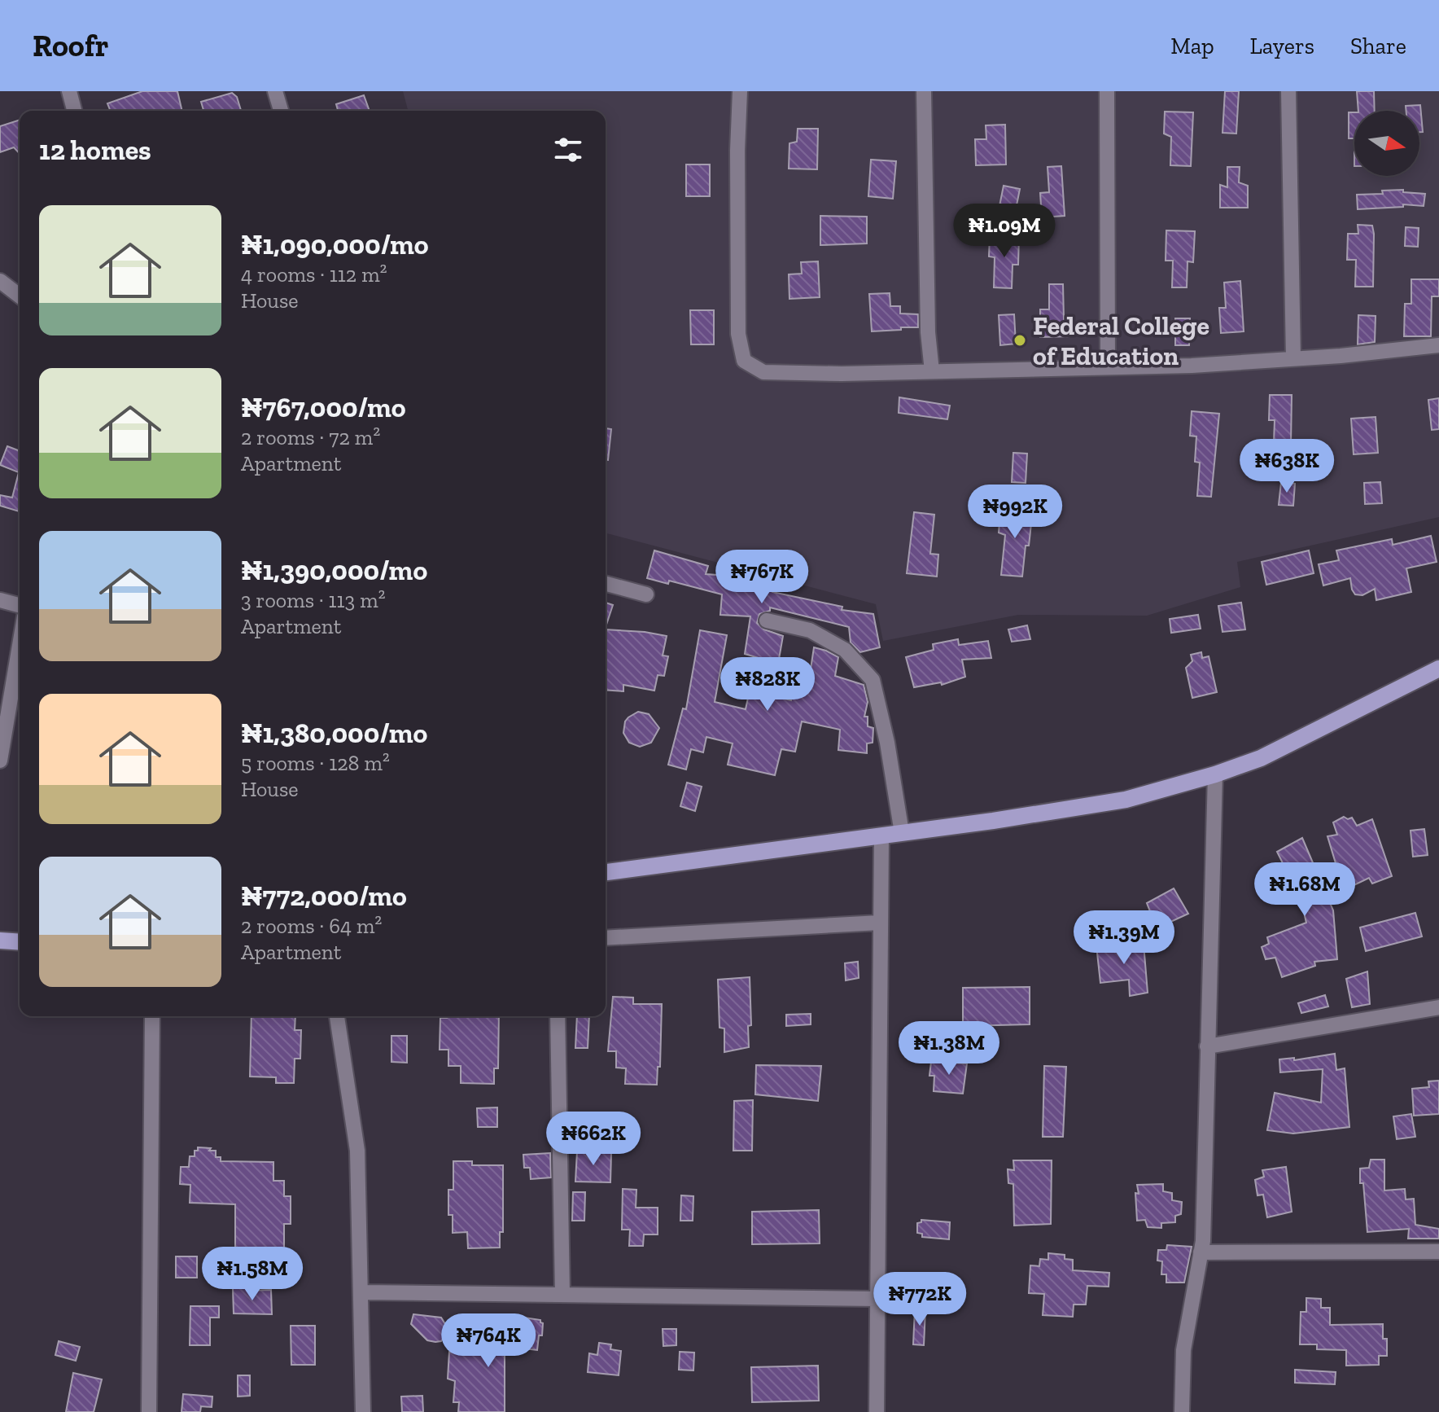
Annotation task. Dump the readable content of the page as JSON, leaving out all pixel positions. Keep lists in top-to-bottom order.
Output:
{
  "places": ["Federal College of Education"],
  "north": "right",
  "page": {
    "header": "Roofr",
    "nav": ["Map", "Layers", "Share"],
    "heading": "12 homes",
    "list": [
      {
        "name": "₦1,090,000/mo",
        "note": "4 rooms · 112 m² · House"
      },
      {
        "name": "₦767,000/mo",
        "note": "2 rooms · 72 m² · Apartment"
      },
      {
        "name": "₦1,390,000/mo",
        "note": "3 rooms · 113 m² · Apartment"
      },
      {
        "name": "₦1,380,000/mo",
        "note": "5 rooms · 128 m² · House"
      },
      {
        "name": "₦772,000/mo",
        "note": "2 rooms · 64 m² · Apartment"
      }
    ],
    "price": [
      "₦1.09M",
      "₦638K",
      "₦992K",
      "₦767K",
      "₦828K",
      "₦1.68M",
      "₦1.39M",
      "₦1.38M",
      "₦662K",
      "₦1.58M",
      "₦772K",
      "₦764K"
    ]
  }
}
